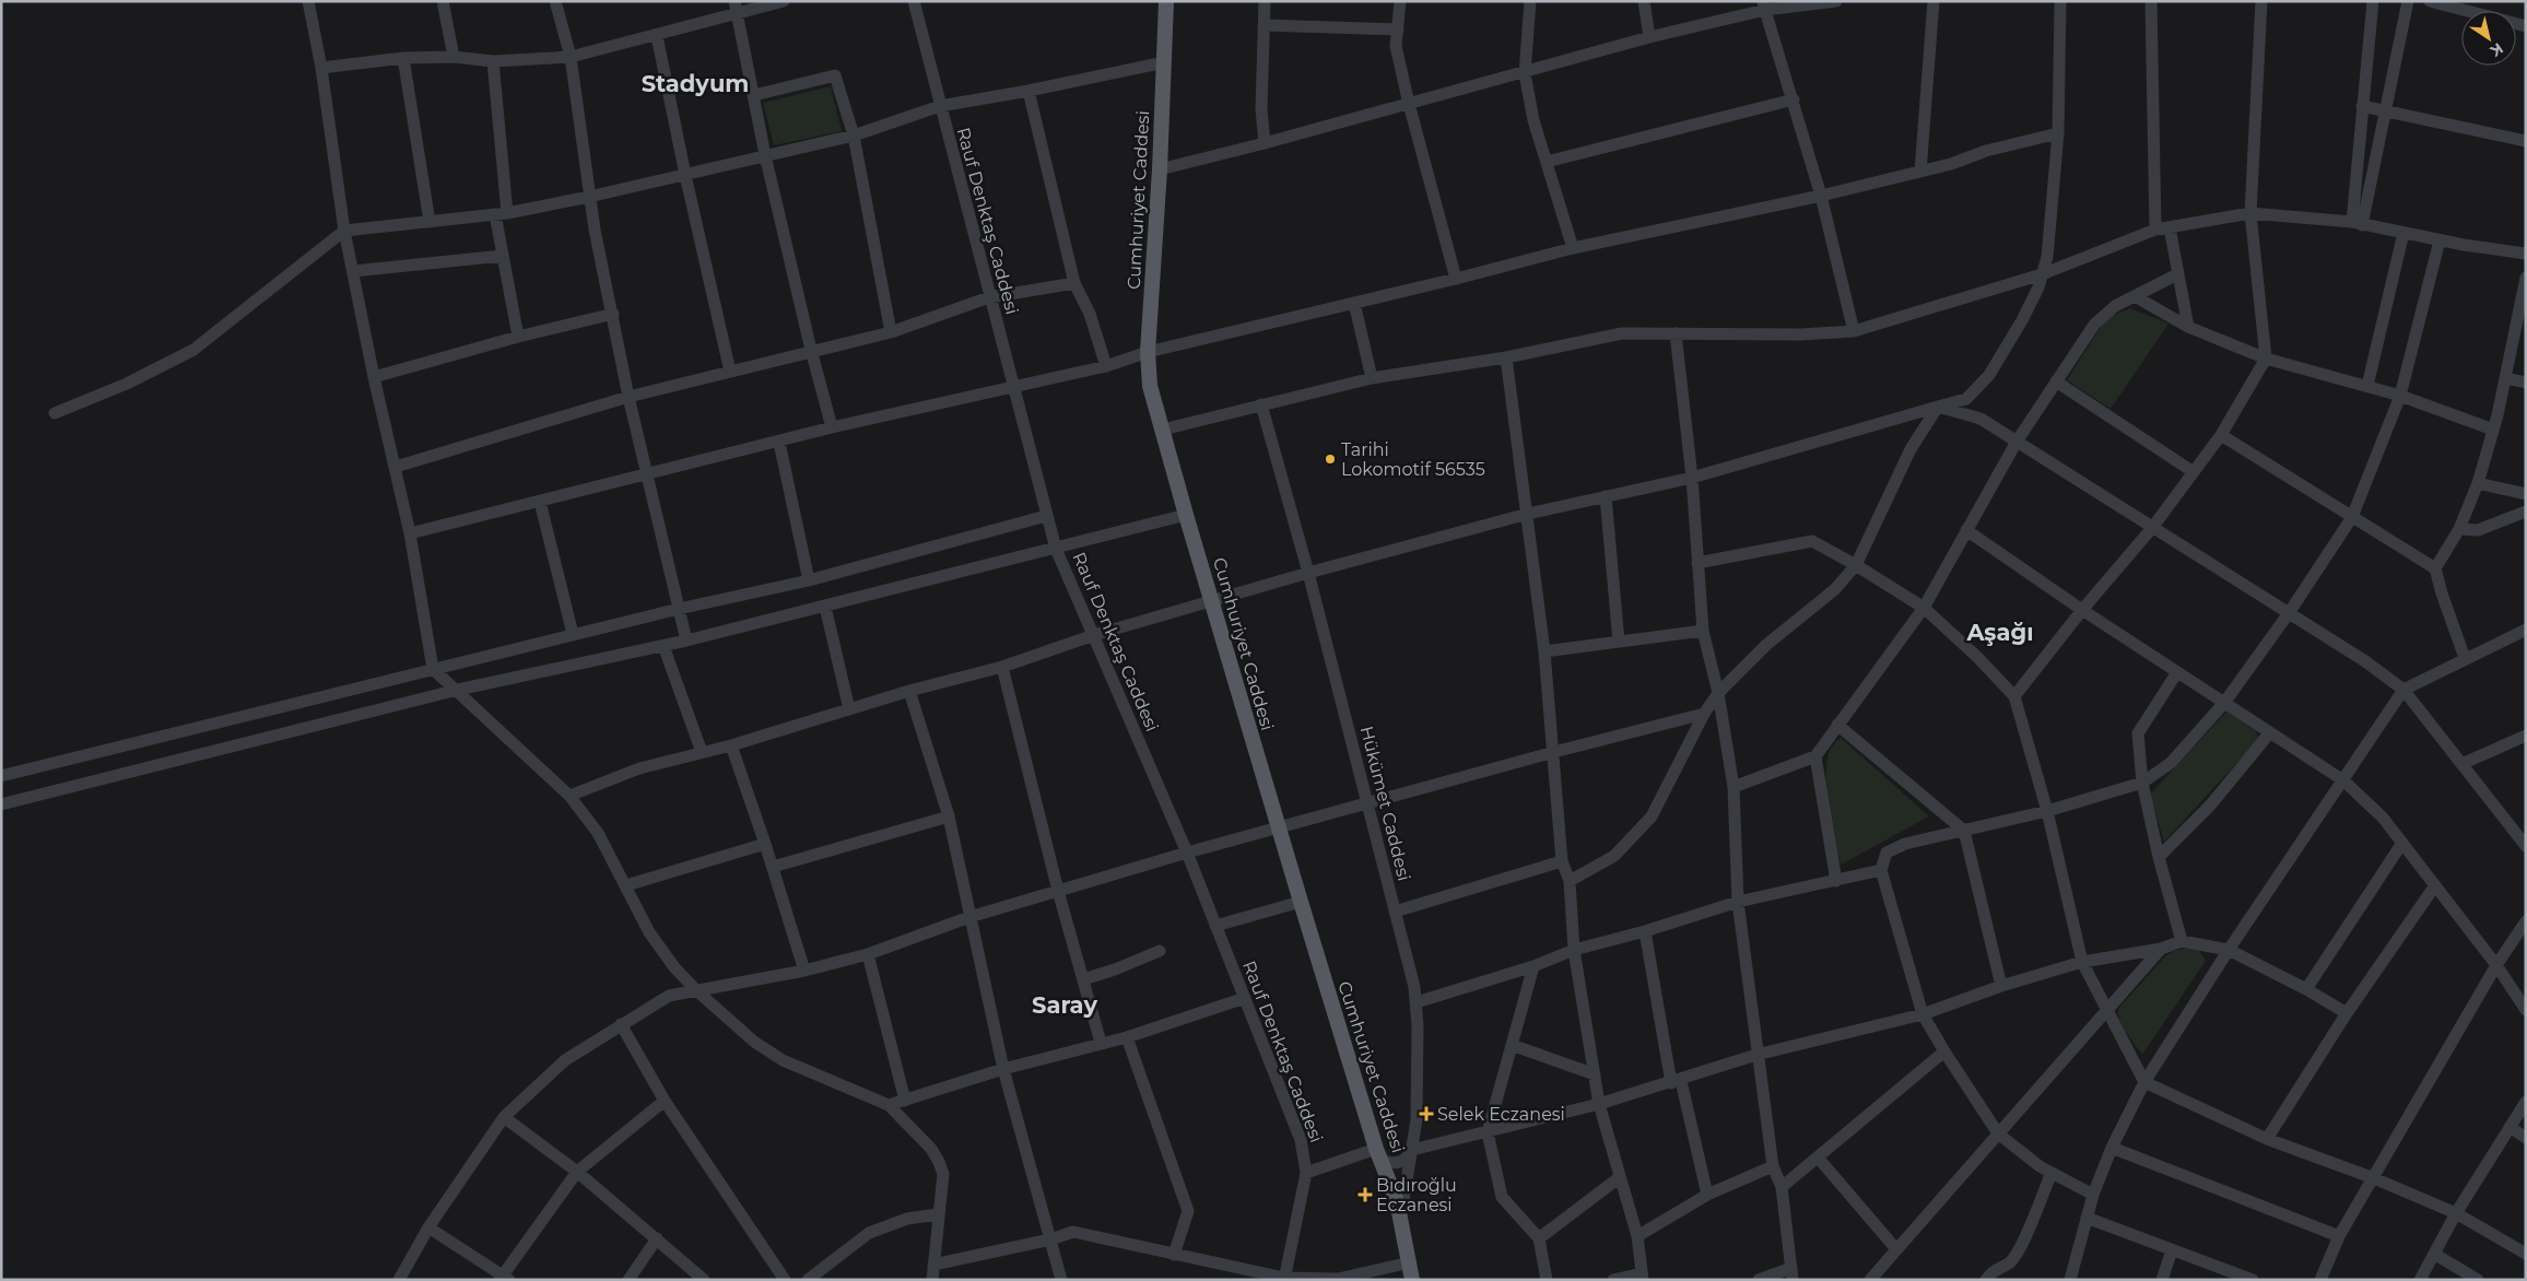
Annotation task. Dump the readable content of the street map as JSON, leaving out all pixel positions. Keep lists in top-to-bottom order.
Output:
{
  "streets": {
    "main road": ["Cumhuriyet Caddesi"],
    "street": ["Rauf Denktaş Caddesi", "Hükümet Caddesi"]
  },
  "crossings": [
    ["Cumhuriyet Caddesi", "Hükümet Caddesi"]
  ],
  "districts": ["Stadyum", "Aşağı", "Saray"],
  "places": {
    "other": ["Tarihi Lokomotif 56535"],
    "health": ["Selek Eczanesi", "Bıdıroğlu Eczanesi"]
  },
  "north": "bottom right"
}
